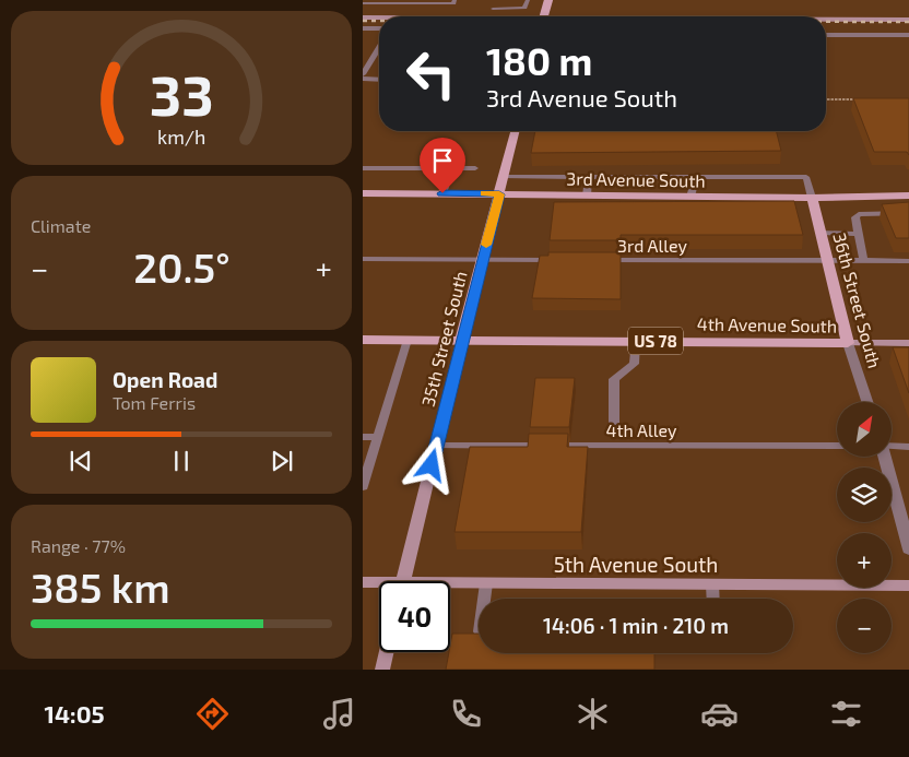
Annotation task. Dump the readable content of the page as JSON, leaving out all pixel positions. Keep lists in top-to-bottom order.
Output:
{
  "streets": {
    "main road": [
      "3rd Avenue South",
      "36th Street South",
      "4th Avenue South",
      "35th Street South",
      "US 78"
    ],
    "street": ["5th Avenue South"],
    "lane": ["3rd Alley", "4th Alley"]
  },
  "crossings": [
    ["3rd Avenue South", "36th Street South"],
    ["3rd Avenue South", "35th Street South"],
    ["3rd Alley", "36th Street South"],
    ["36th Street South", "4th Avenue South"],
    ["4th Avenue South", "35th Street South"],
    ["35th Street South", "4th Alley"]
  ],
  "north": "top right",
  "page": {
    "turn": ["180 m", "3rd Avenue South"],
    "tile": [
      "Climate",
      ["Range · 77%", "385 km"]
    ],
    "heat": ["−", "20.5°", "+"],
    "song": ["Open Road", "Tom Ferris"],
    "map_buttons": ["+", "−"],
    "limit": "40",
    "trip": "14:06 · 1 min · 210 m",
    "tabs": "14:05",
    "gauge": ["33", "km/h"]
  }
}
